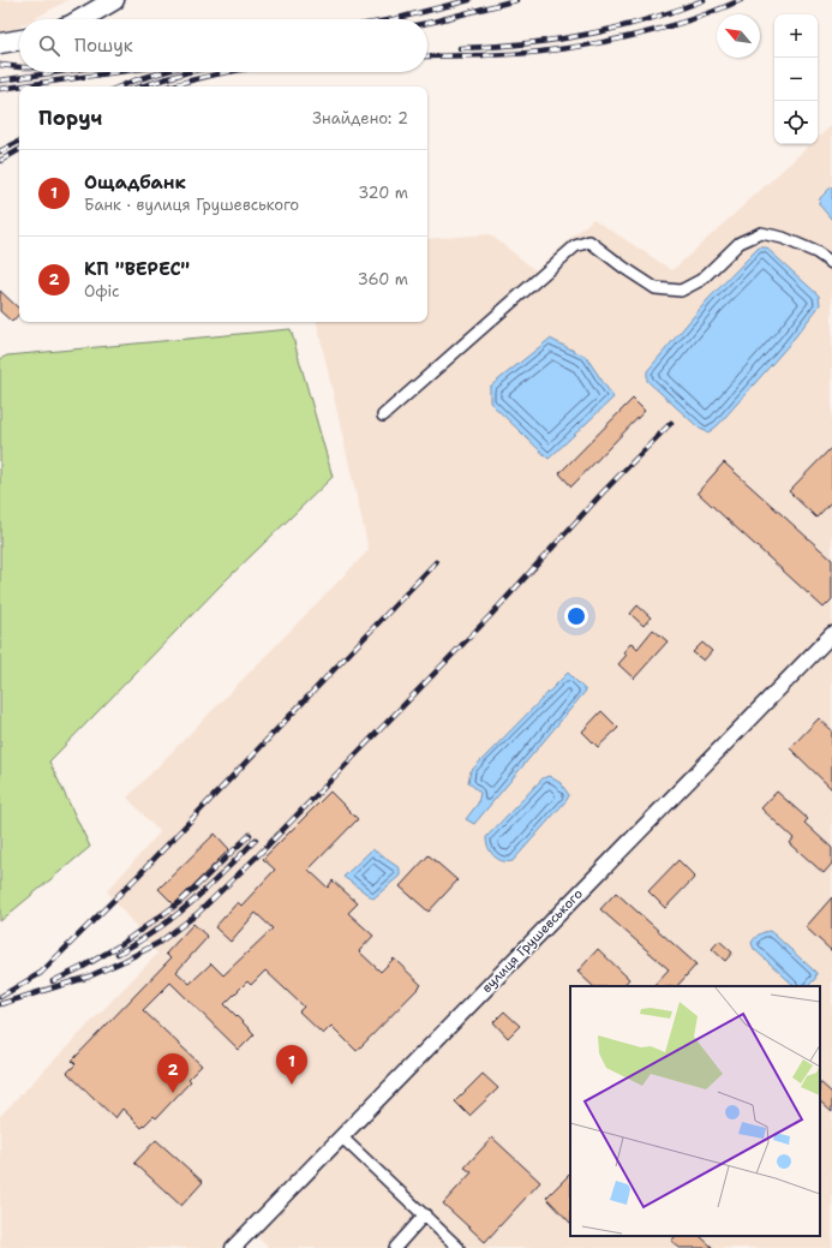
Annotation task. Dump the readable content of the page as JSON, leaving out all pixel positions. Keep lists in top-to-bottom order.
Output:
{
  "streets": {
    "street": ["вулиця Грушевського"]
  },
  "north": "top left",
  "page": {
    "map_buttons": ["+", "−"],
    "search": "Пошук",
    "heading": ["Поруч", "Знайдено: 2"],
    "list": [
      {
        "mark": "1",
        "name": "Ощадбанк",
        "note": "Банк · вулиця Грушевського",
        "value": "320 m"
      },
      {
        "mark": "2",
        "name": "КП \"ВЕРЕС\"",
        "note": "Офіс",
        "value": "360 m"
      }
    ],
    "pins": ["1", "2"]
  }
}
